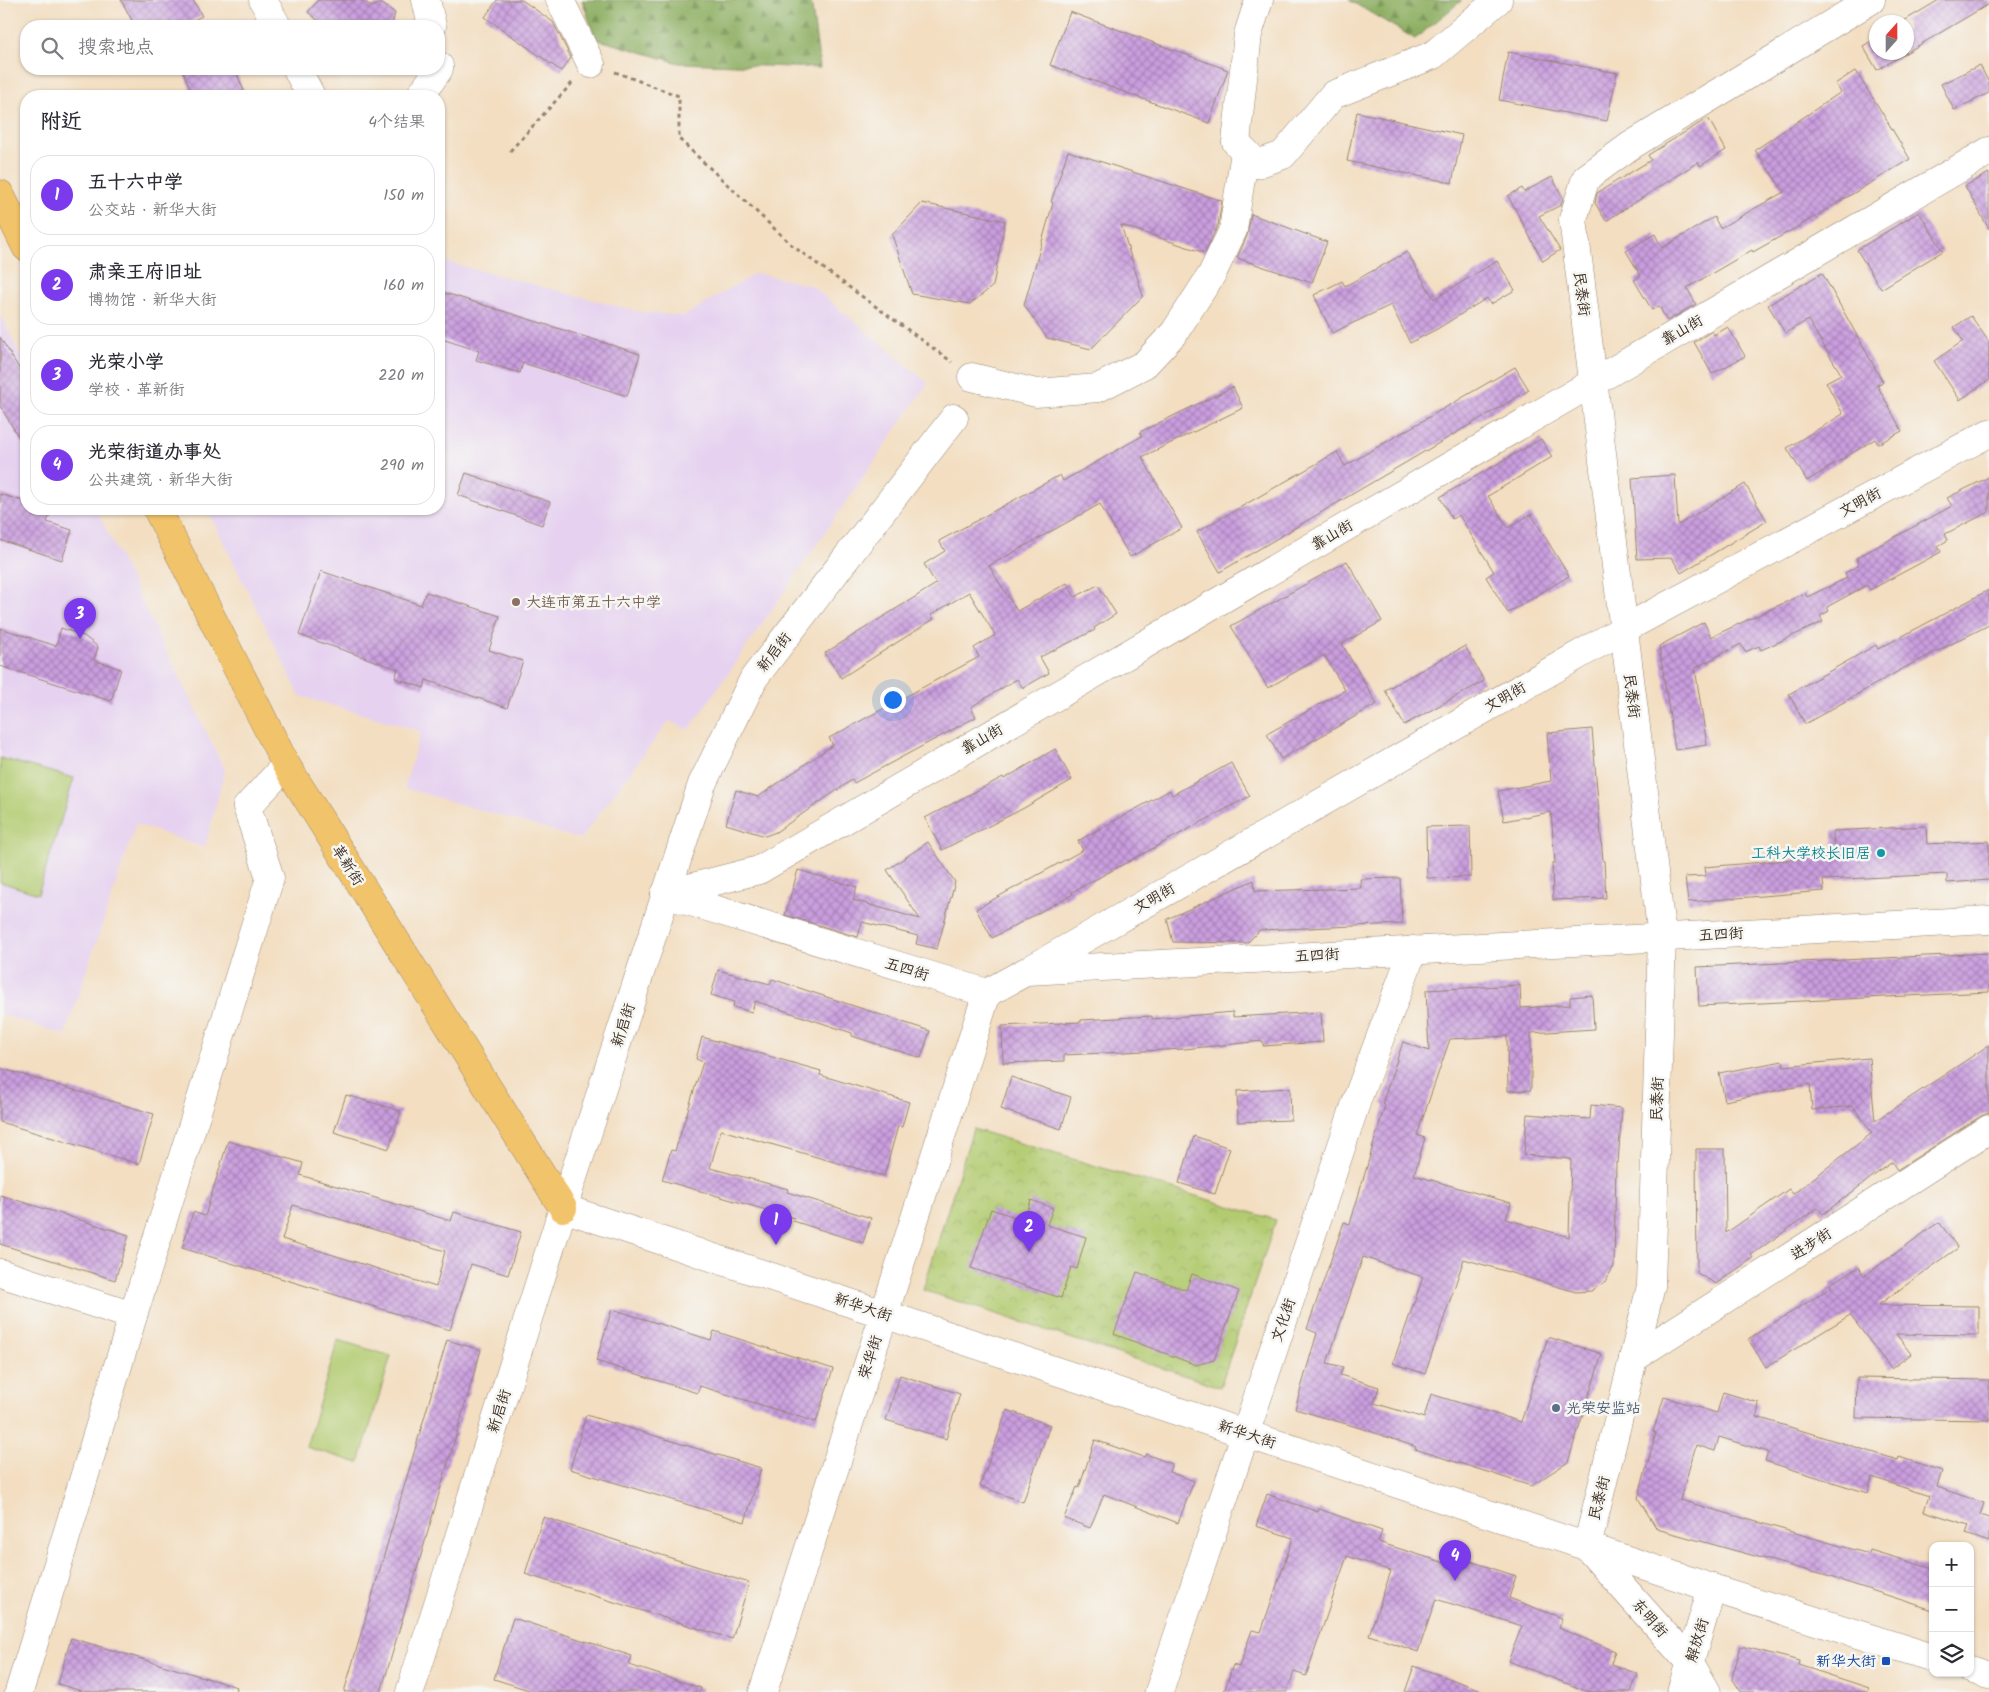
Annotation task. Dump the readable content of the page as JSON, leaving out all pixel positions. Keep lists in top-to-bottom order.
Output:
{
  "streets": {
    "main road": ["革新街"],
    "street": [
      "民泰街",
      "靠山街",
      "文明街",
      "新启街",
      "五四街",
      "进步街",
      "新华大街",
      "文化街",
      "荣华街",
      "东明街",
      "解放街"
    ]
  },
  "crossings": [
    ["民泰街", "靠山街"],
    ["民泰街", "文明街"],
    ["民泰街", "五四街"],
    ["民泰街", "进步街"],
    ["民泰街", "新华大街"],
    ["民泰街", "东明街"],
    ["靠山街", "新启街"],
    ["靠山街", "五四街"],
    ["文明街", "五四街"],
    ["新启街", "革新街"],
    ["新启街", "五四街"],
    ["新启街", "新华大街"],
    ["革新街", "新华大街"],
    ["五四街", "文化街"],
    ["五四街", "荣华街"],
    ["新华大街", "文化街"],
    ["新华大街", "荣华街"],
    ["新华大街", "东明街"],
    ["新华大街", "解放街"],
    ["东明街", "解放街"]
  ],
  "places": {
    "other": ["大连市第五十六中学", "工科大学校长旧居", "光荣安监站"],
    "transit": ["新华大街"]
  },
  "north": "top",
  "page": {
    "search": "搜索地点",
    "heading": ["附近", "4个结果"],
    "list": [
      {
        "mark": "1",
        "name": "五十六中学",
        "note": "公交站 · 新华大街",
        "value": "150 m"
      },
      {
        "mark": "2",
        "name": "肃亲王府旧址",
        "note": "博物馆 · 新华大街",
        "value": "160 m"
      },
      {
        "mark": "3",
        "name": "光荣小学",
        "note": "学校 · 革新街",
        "value": "220 m"
      },
      {
        "mark": "4",
        "name": "光荣街道办事处",
        "note": "公共建筑 · 新华大街",
        "value": "290 m"
      }
    ],
    "pins": [
      "3",
      "1",
      "2",
      "4"
    ],
    "map_buttons": ["+", "−"]
  }
}
